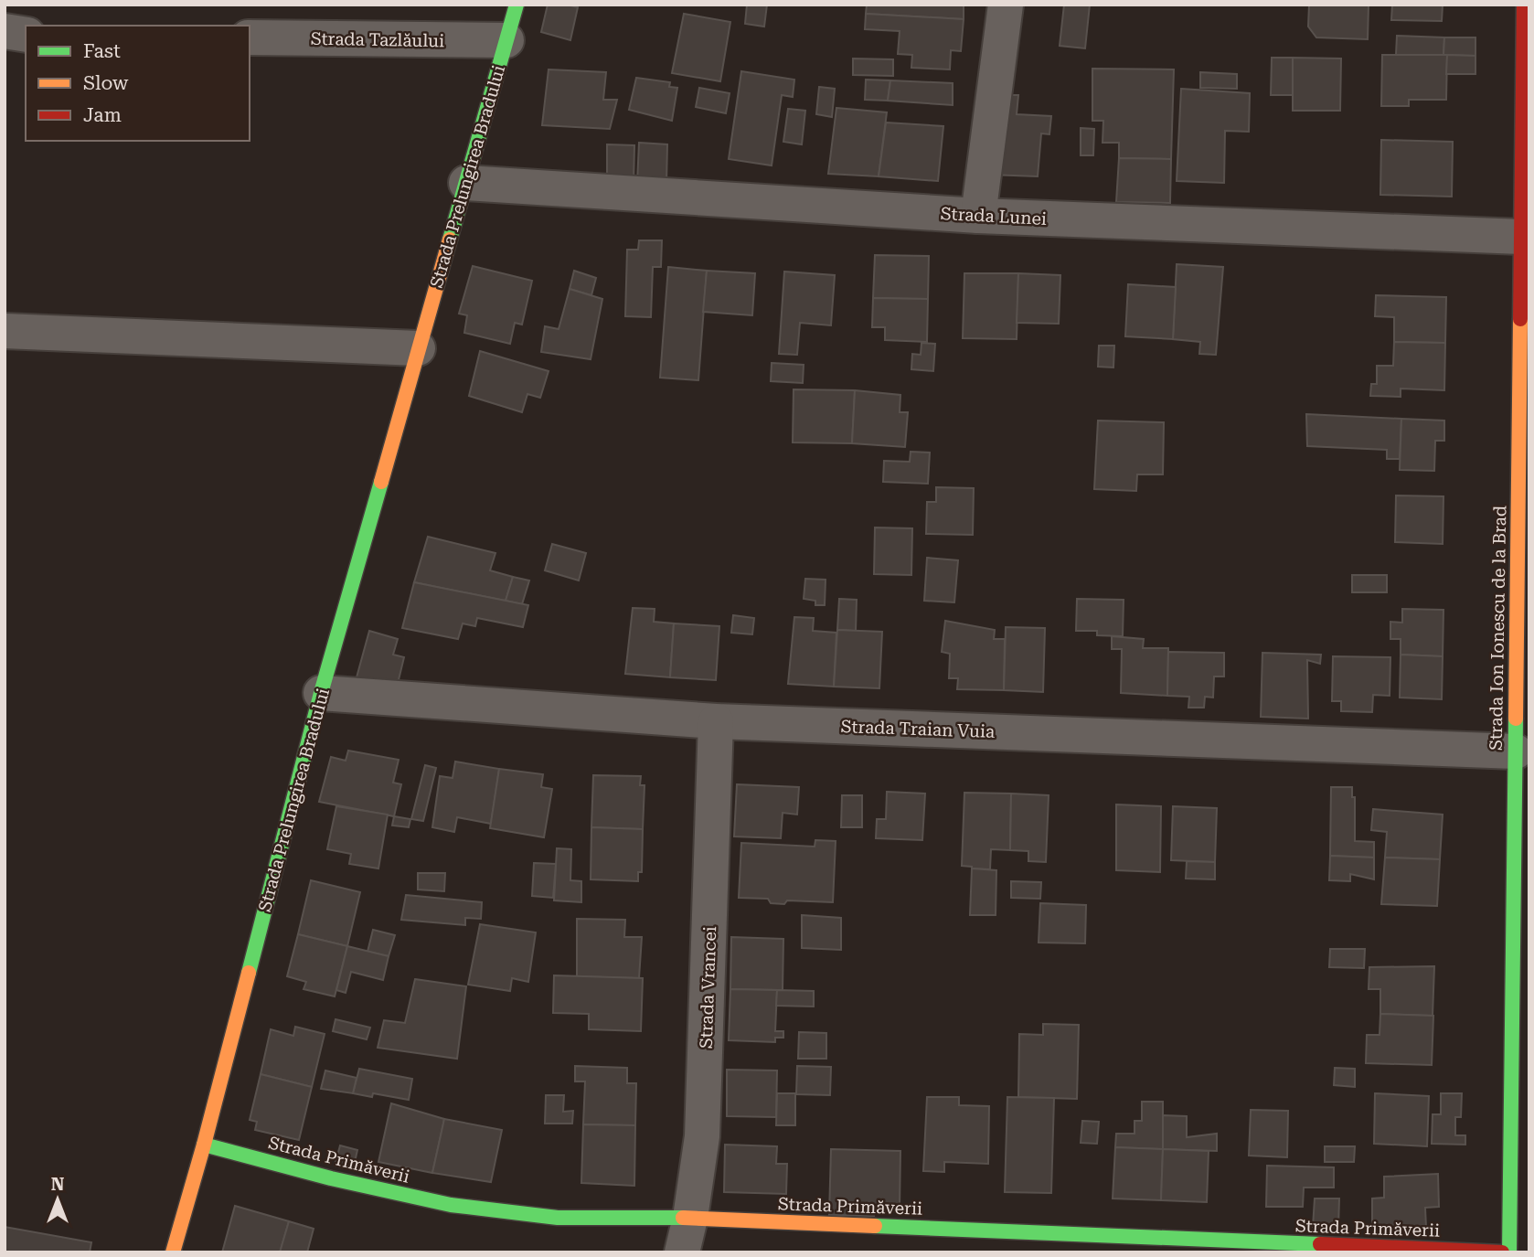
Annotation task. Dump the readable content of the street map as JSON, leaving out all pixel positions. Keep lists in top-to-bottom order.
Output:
{
  "streets": {
    "street": [
      "Strada Tazlăului",
      "Strada Prelungirea Bradului",
      "Strada Lunei",
      "Strada Ion Ionescu de la Brad",
      "Strada Traian Vuia",
      "Strada Vrancei",
      "Strada Primăverii"
    ]
  },
  "crossings": [
    ["Strada Tazlăului", "Strada Prelungirea Bradului"],
    ["Strada Prelungirea Bradului", "Strada Lunei"],
    ["Strada Prelungirea Bradului", "Strada Traian Vuia"],
    ["Strada Prelungirea Bradului", "Strada Primăverii"],
    ["Strada Lunei", "Strada Ion Ionescu de la Brad"],
    ["Strada Ion Ionescu de la Brad", "Strada Traian Vuia"],
    ["Strada Traian Vuia", "Strada Vrancei"],
    ["Strada Vrancei", "Strada Primăverii"]
  ],
  "legend": ["Fast", "Slow", "Jam"],
  "north": "top"
}
